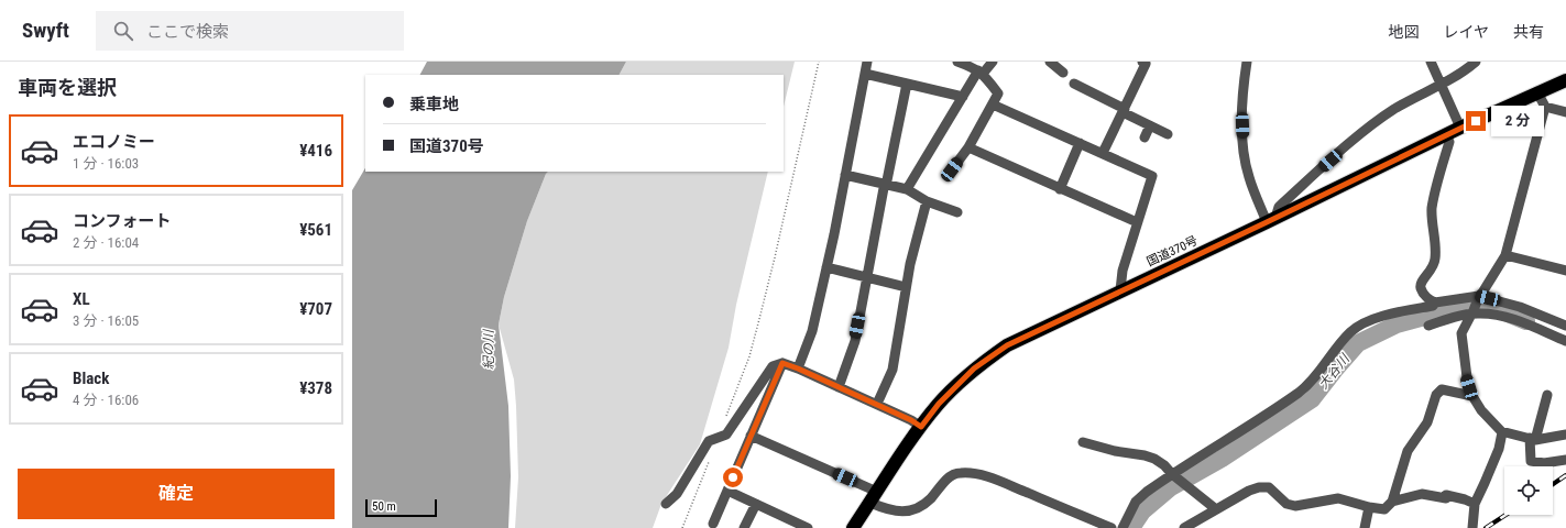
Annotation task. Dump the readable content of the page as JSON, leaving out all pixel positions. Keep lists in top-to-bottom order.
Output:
{
  "streets": {
    "highway": ["国道370号"]
  },
  "water": ["紀の川", "大谷川"],
  "scale_bar": "50 m",
  "page": {
    "header": "Swyft",
    "search": "ここで検索",
    "nav": ["地図", "レイヤ", "共有"],
    "heading": "車両を選択",
    "banner": ["乗車地", "国道370号"],
    "bubble": "2 分",
    "list": [
      {
        "name": "エコノミー",
        "note": "1 分 · 16:03",
        "value": "¥416"
      },
      {
        "name": "コンフォート",
        "note": "2 分 · 16:04",
        "value": "¥561"
      },
      {
        "name": "XL",
        "note": "3 分 · 16:05",
        "value": "¥707"
      },
      {
        "name": "Black",
        "note": "4 分 · 16:06",
        "value": "¥378"
      }
    ],
    "buttons": "確定",
    "scale": "50 m"
  }
}
